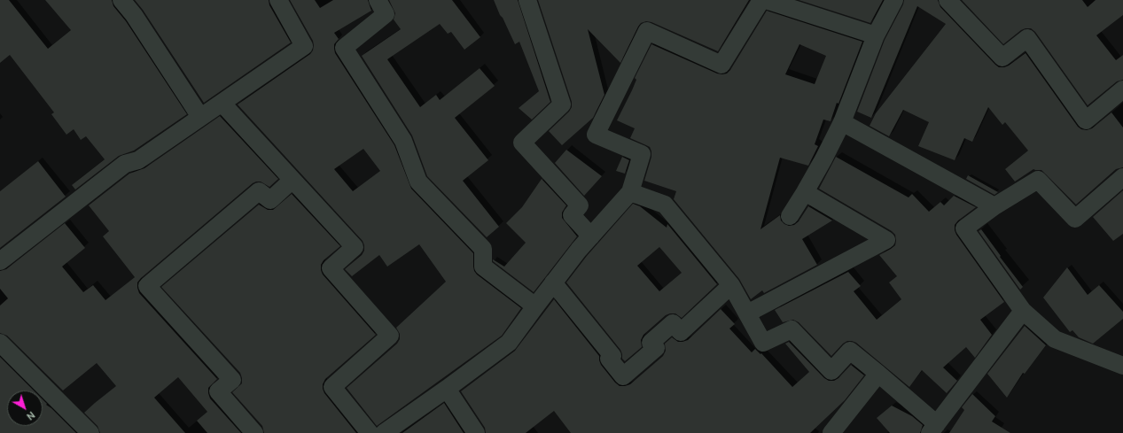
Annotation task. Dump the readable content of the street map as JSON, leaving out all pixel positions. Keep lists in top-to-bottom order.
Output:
{
  "north": "bottom right"
}
